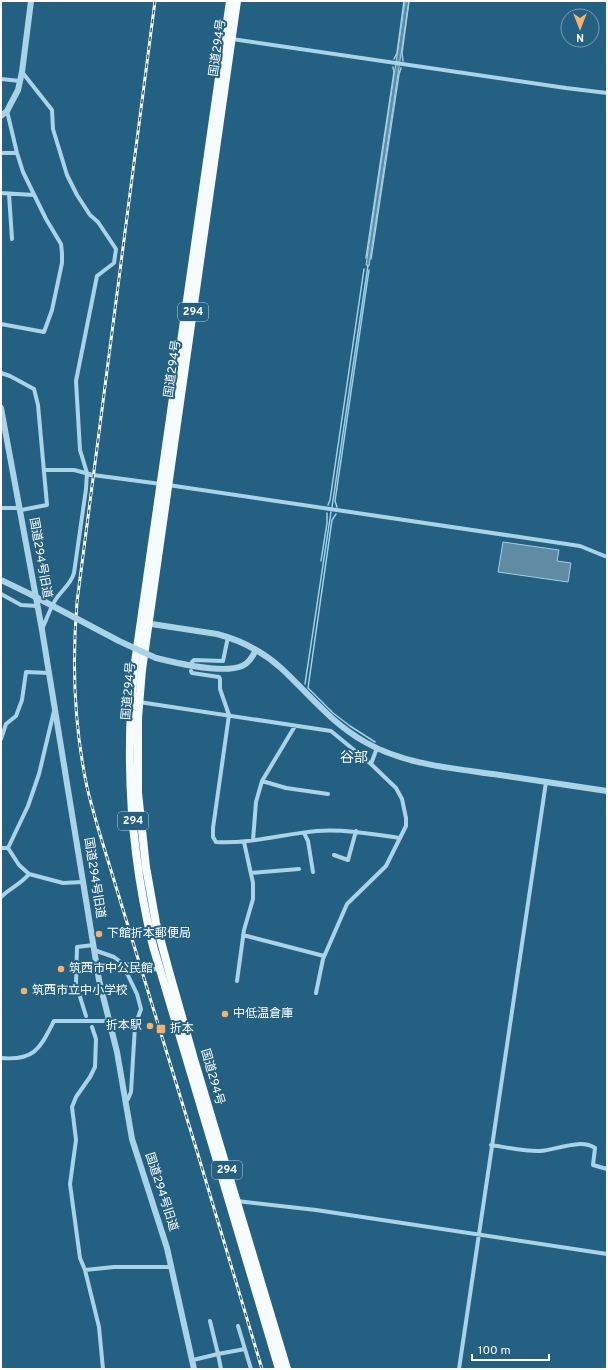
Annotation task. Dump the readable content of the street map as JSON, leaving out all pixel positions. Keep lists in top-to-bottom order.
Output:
{
  "streets": {
    "highway": ["国道294号", "294"],
    "street": ["国道294号旧道"]
  },
  "districts": ["谷部"],
  "places": {
    "other": [
      "下館折本郵便局",
      "筑西市中公民館",
      "筑西市立中小学校",
      "中低温倉庫",
      "折本駅"
    ],
    "transit": ["折本"]
  },
  "scale_bar": "100 m",
  "north": "bottom"
}
